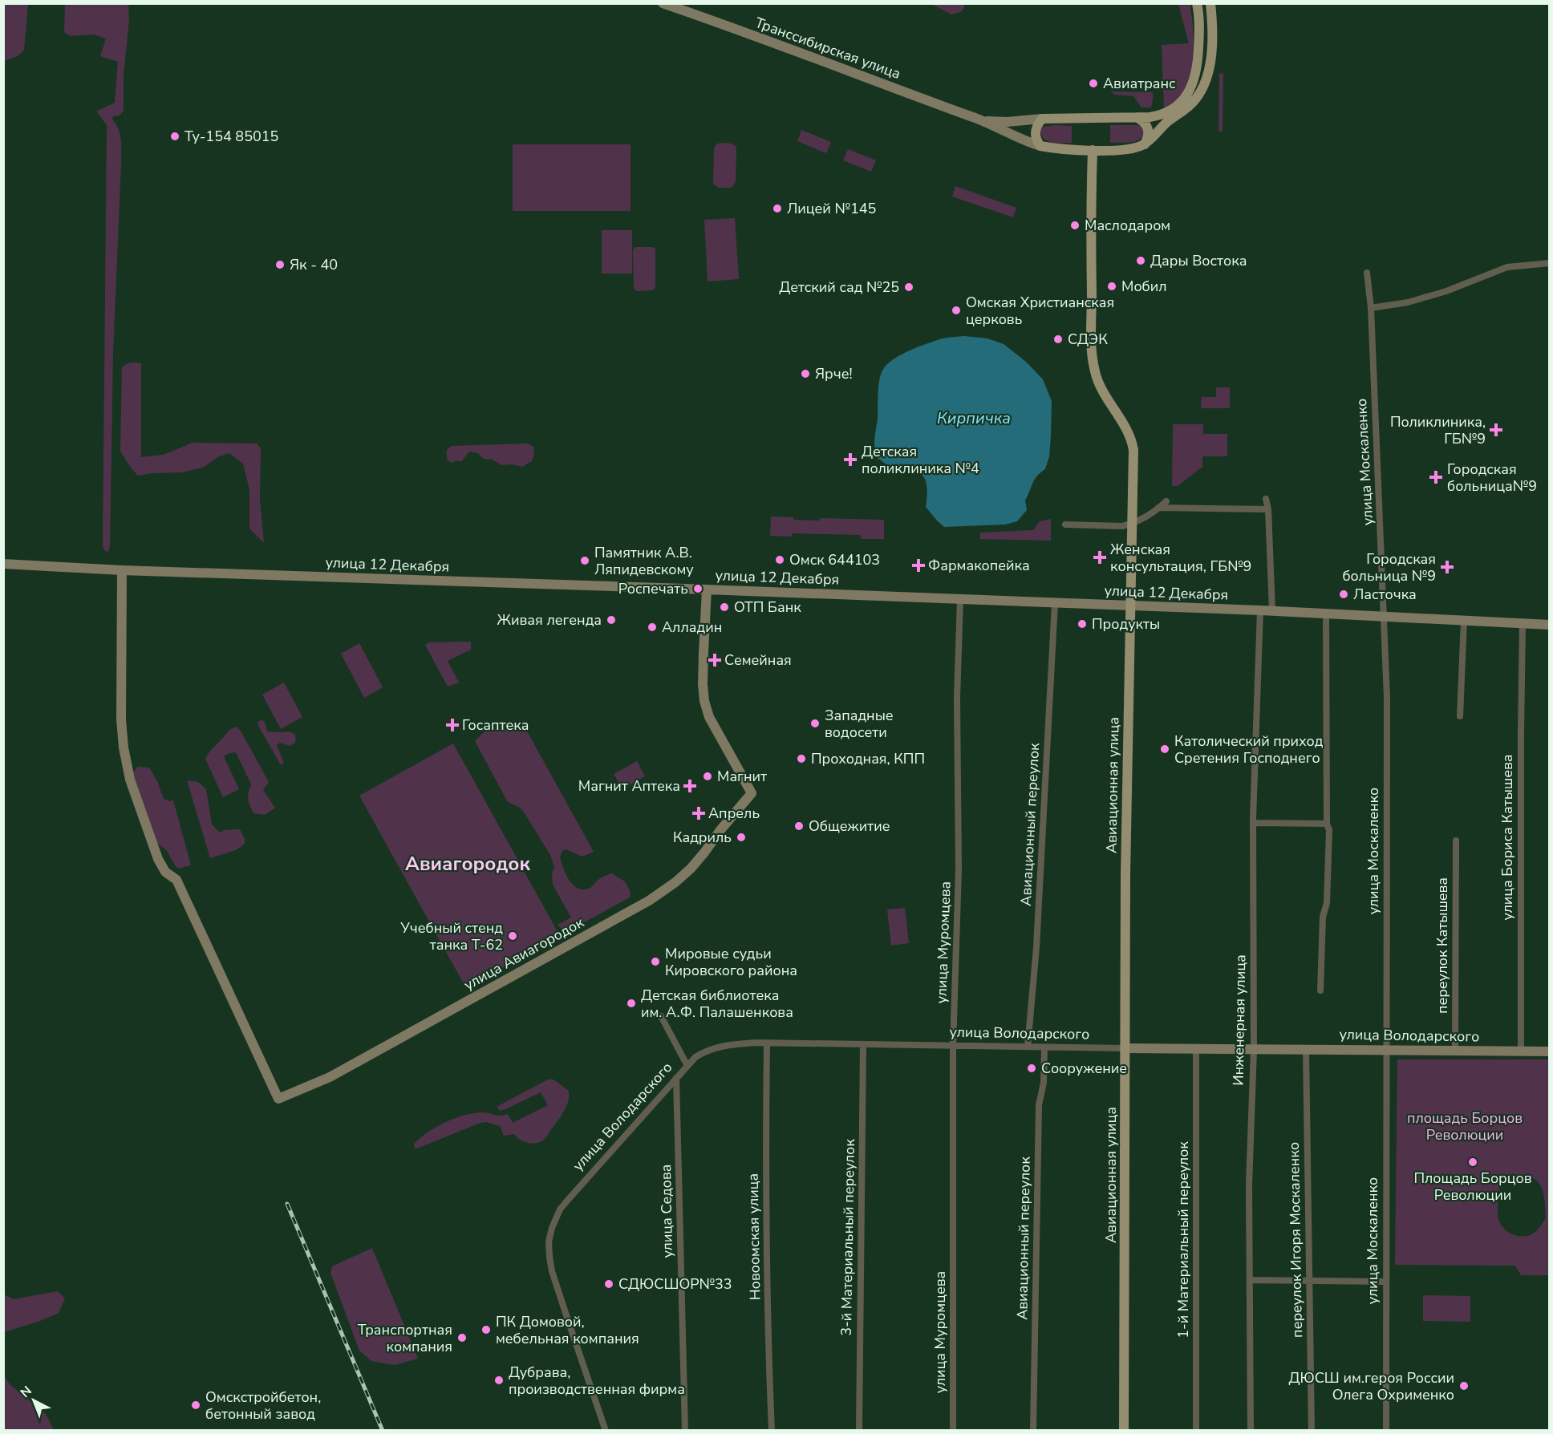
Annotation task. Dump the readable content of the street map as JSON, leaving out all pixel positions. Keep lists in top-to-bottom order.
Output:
{
  "streets": {
    "main road": [
      "Транссибирская улица",
      "улица 12 Декабря",
      "Авиационная улица",
      "улица Авиагородок",
      "улица Володарского"
    ],
    "street": [
      "улица Москаленко",
      "Авиационный переулок",
      "улица Бориса Катышева",
      "улица Муромцева",
      "переулок Катышева",
      "Инженерная улица",
      "улица Седова",
      "Новоомская улица",
      "3-й Материальный переулок",
      "1-й Материальный переулок",
      "переулок Игоря Москаленко"
    ]
  },
  "crossings": [
    ["улица Москаленко", "улица 12 Декабря"],
    ["улица Москаленко", "улица Володарского"],
    ["улица 12 Декабря", "Авиационная улица"],
    ["улица 12 Декабря", "Авиационный переулок"],
    ["улица 12 Декабря", "улица Бориса Катышева"],
    ["улица 12 Декабря", "улица Муромцева"],
    ["улица 12 Декабря", "улица Авиагородок"],
    ["улица 12 Декабря", "Инженерная улица"],
    ["Авиационная улица", "улица Володарского"],
    ["Авиационный переулок", "улица Володарского"],
    ["улица Бориса Катышева", "улица Володарского"],
    ["улица Муромцева", "улица Володарского"],
    ["переулок Катышева", "улица Володарского"],
    ["Инженерная улица", "улица Володарского"],
    ["улица Володарского", "улица Седова"],
    ["улица Володарского", "Новоомская улица"],
    ["улица Володарского", "3-й Материальный переулок"],
    ["улица Володарского", "1-й Материальный переулок"],
    ["улица Володарского", "переулок Игоря Москаленко"]
  ],
  "districts": ["Авиагородок"],
  "water": ["Кирпичка"],
  "parks": ["площадь Борцов Революции"],
  "places": {
    "other": [
      "Авиатранс",
      "Ту-154 85015",
      "Лицей №145",
      "Маслодаром",
      "Дары Востока",
      "Як - 40",
      "Мобил",
      "Детский сад №25",
      "Омская Христианская церковь",
      "СДЭК",
      "Ярче!",
      "Омск 644103",
      "Памятник А.В. Ляпидевскому",
      "Роспечать",
      "Ласточка",
      "ОТП Банк",
      "Живая легенда",
      "Продукты",
      "Алладин",
      "Западные водосети",
      "Католический приход Сретения Господнего",
      "Проходная, КПП",
      "Магнит",
      "Общежитие",
      "Кадриль",
      "Учебный стенд танка Т-62",
      "Мировые судьи Кировского района",
      "Детская библиотека им. А.Ф. Палашенкова",
      "Сооружение",
      "Площадь Борцов Революции",
      "СДЮСШОР№33",
      "ПК Домовой, мебельная компания",
      "Транспортная компания",
      "Дубрава, производственная фирма",
      "ДЮСШ им.героя России Олега Охрименко",
      "Омскстройбетон, бетонный завод"
    ],
    "health": [
      "Поликлиника, ГБ№9",
      "Детская поликлиника №4",
      "Городская больница№9",
      "Женская консультация, ГБ№9",
      "Фармакопейка",
      "Городская больница №9",
      "Семейная",
      "Госаптека",
      "Магнит Аптека",
      "Апрель"
    ]
  },
  "north": "top left"
}
